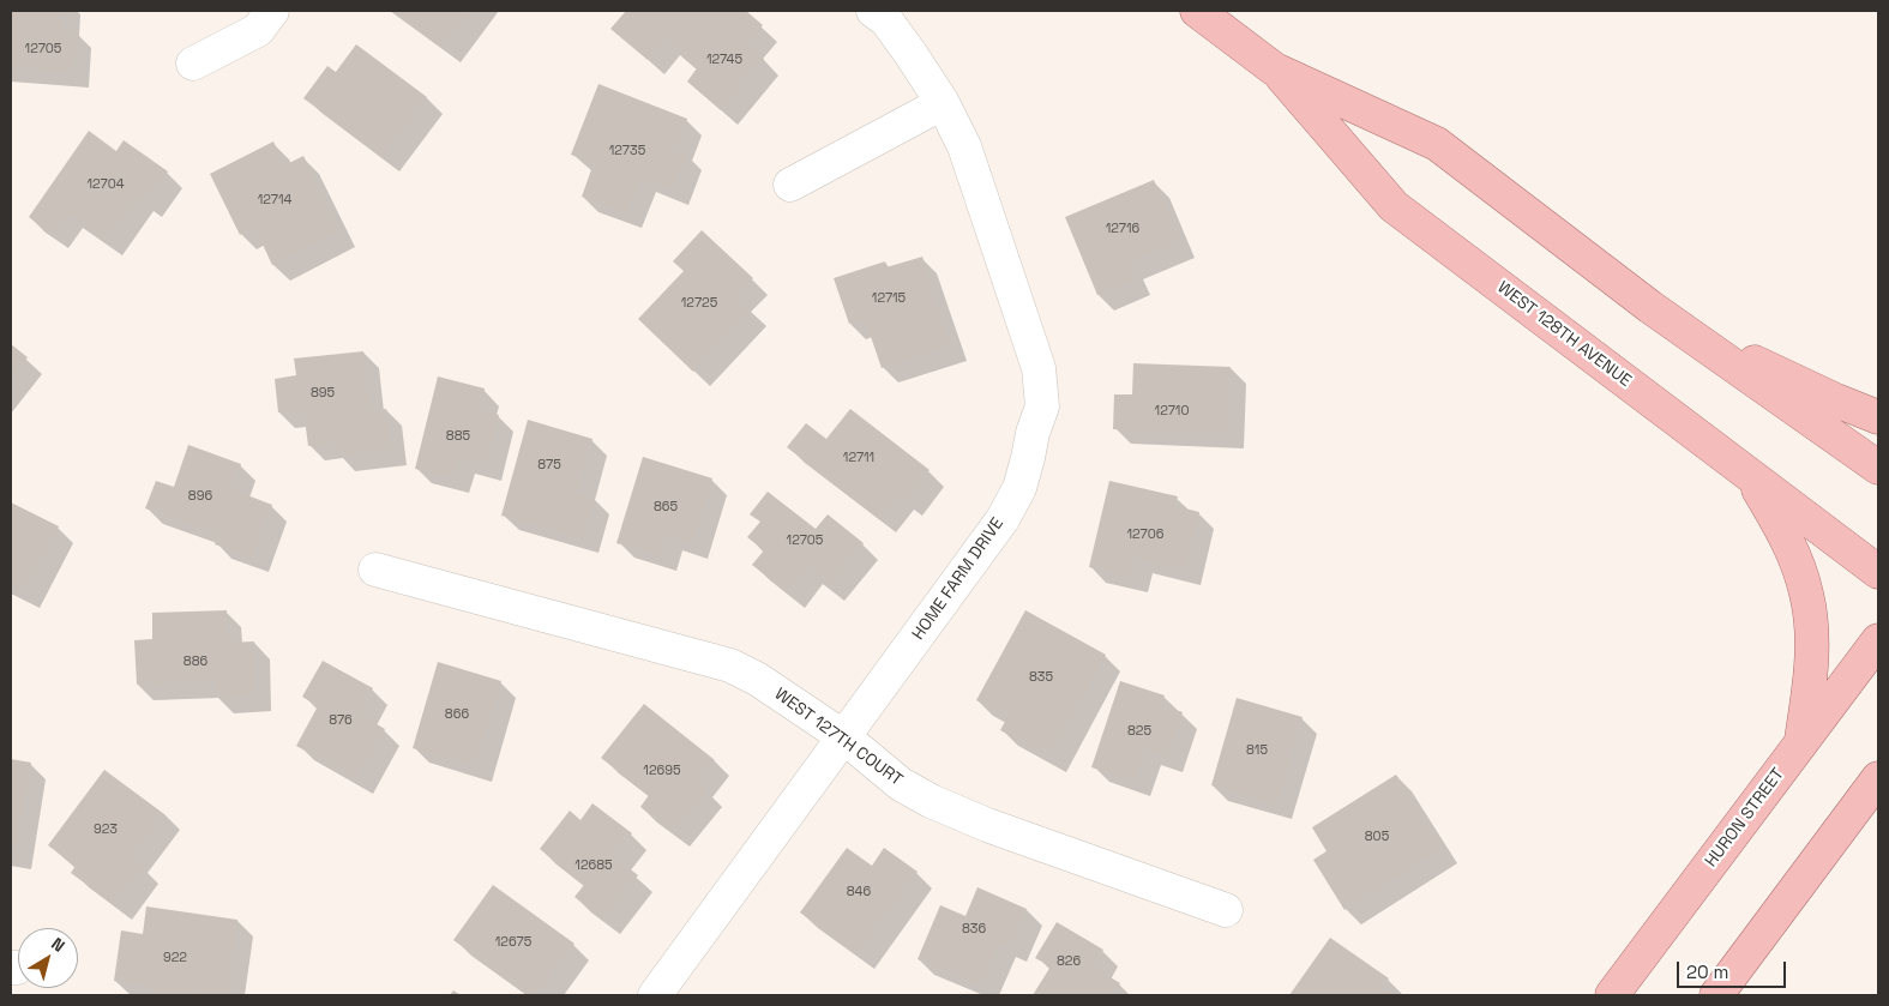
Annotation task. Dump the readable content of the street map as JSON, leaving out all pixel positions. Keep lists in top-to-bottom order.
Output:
{
  "streets": {
    "main road": ["WEST 128TH AVENUE", "HURON STREET"],
    "street": ["HOME FARM DRIVE", "WEST 127TH COURT"]
  },
  "crossings": [
    ["HOME FARM DRIVE", "WEST 127TH COURT"]
  ],
  "house_numbers": [
    "12705",
    "12745",
    "12735",
    "12704",
    "12714",
    "12716",
    "12715",
    "12725",
    "895",
    "12710",
    "885",
    "12711",
    "875",
    "896",
    "865",
    "12706",
    "12705",
    "886",
    "835",
    "866",
    "876",
    "825",
    "815",
    "12695",
    "923",
    "805",
    "12685",
    "846",
    "836",
    "12675",
    "922",
    "826"
  ],
  "scale_bar": "20 m",
  "north": "top right"
}
